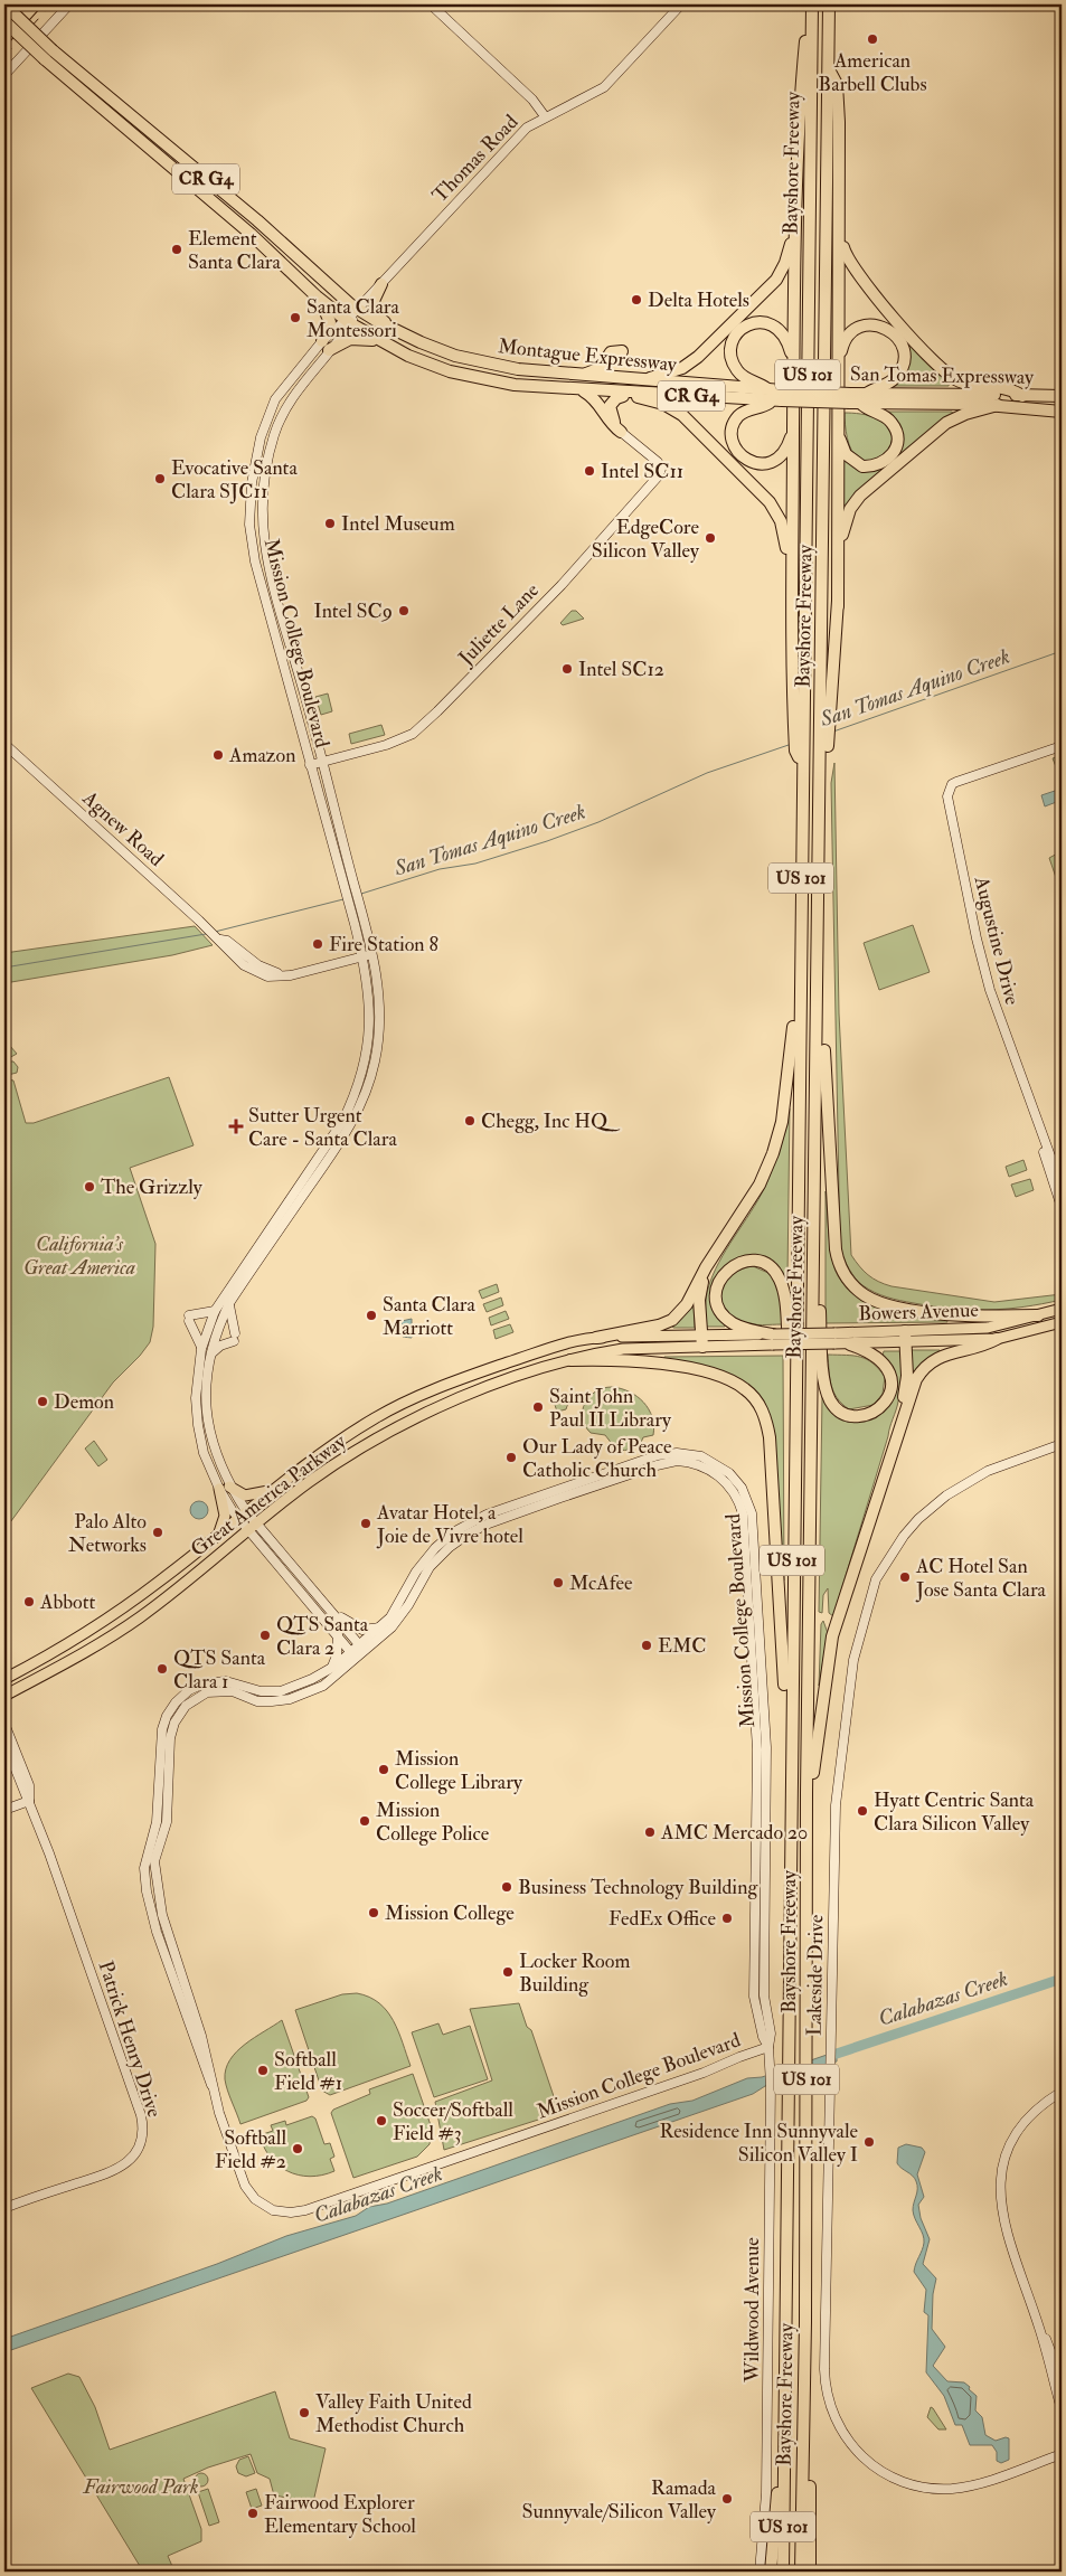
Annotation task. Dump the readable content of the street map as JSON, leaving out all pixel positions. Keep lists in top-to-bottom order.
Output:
{
  "streets": {
    "highway": [
      "Bayshore Freeway",
      "CR G4",
      "Montague Expressway",
      "US 101",
      "San Tomas Expressway"
    ],
    "main road": ["Bowers Avenue", "Great America Parkway"],
    "street": [
      "Thomas Road",
      "Juliette Lane",
      "Mission College Boulevard",
      "Agnew Road",
      "Augustine Drive",
      "Lakeside Drive",
      "Patrick Henry Drive",
      "Wildwood Avenue"
    ]
  },
  "crossings": [
    ["Thomas Road", "Montague Expressway"],
    ["Thomas Road", "Mission College Boulevard"],
    ["Montague Expressway", "San Tomas Expressway"],
    ["Montague Expressway", "Mission College Boulevard"],
    ["Juliette Lane", "Mission College Boulevard"],
    ["Mission College Boulevard", "Agnew Road"],
    ["Mission College Boulevard", "Great America Parkway"],
    ["Mission College Boulevard", "Wildwood Avenue"],
    ["Bowers Avenue", "Great America Parkway"]
  ],
  "water": ["San Tomas Aquino Creek", "Calabazas Creek"],
  "parks": ["California's Great America", "Fairwood Park"],
  "places": {
    "other": [
      "American Barbell Clubs",
      "Element Santa Clara",
      "Delta Hotels",
      "Santa Clara Montessori",
      "Intel SC11",
      "Evocative Santa Clara SJC11",
      "Intel Museum",
      "EdgeCore Silicon Valley",
      "Intel SC9",
      "Intel SC12",
      "Amazon",
      "Fire Station 8",
      "Chegg, Inc HQ",
      "The Grizzly",
      "Santa Clara Marriott",
      "Demon",
      "Saint John Paul II Library",
      "Our Lady of Peace Catholic Church",
      "Avatar Hotel, a Joie de Vivre hotel",
      "Palo Alto Networks",
      "AC Hotel San Jose Santa Clara",
      "McAfee",
      "Abbott",
      "QTS Santa Clara 2",
      "EMC",
      "QTS Santa Clara 1",
      "Mission College Library",
      "Hyatt Centric Santa Clara Silicon Valley",
      "Mission College Police",
      "AMC Mercado 20",
      "Business Technology Building",
      "Mission College",
      "FedEx Office",
      "Locker Room Building",
      "Softball Field #1",
      "Soccer/Softball Field #3",
      "Residence Inn Sunnyvale Silicon Valley I",
      "Softball Field #2",
      "Valley Faith United Methodist Church",
      "Ramada Sunnyvale/Silicon Valley",
      "Fairwood Explorer Elementary School"
    ],
    "health": ["Sutter Urgent Care - Santa Clara"]
  }
}
